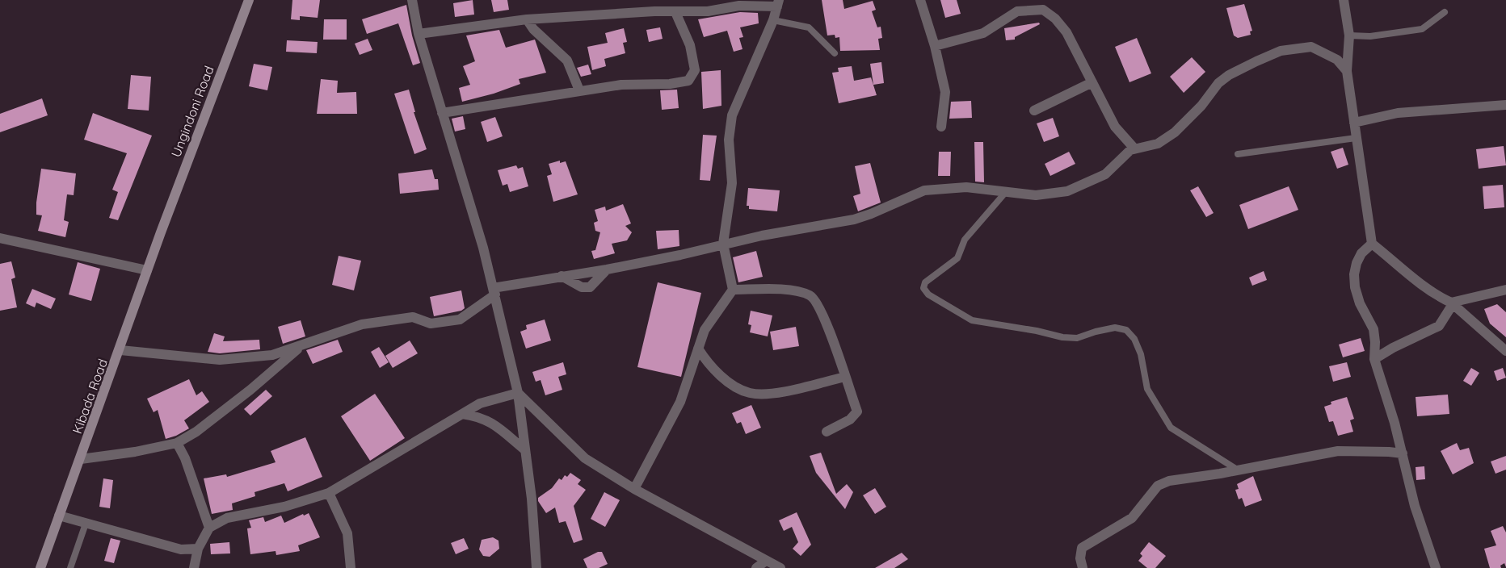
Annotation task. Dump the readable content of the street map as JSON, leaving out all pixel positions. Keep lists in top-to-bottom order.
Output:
{
  "streets": {
    "main road": ["Ungindoni Road", "Kibada Road"]
  },
  "crossings": [
    ["Ungindoni Road", "Kibada Road"]
  ]
}
